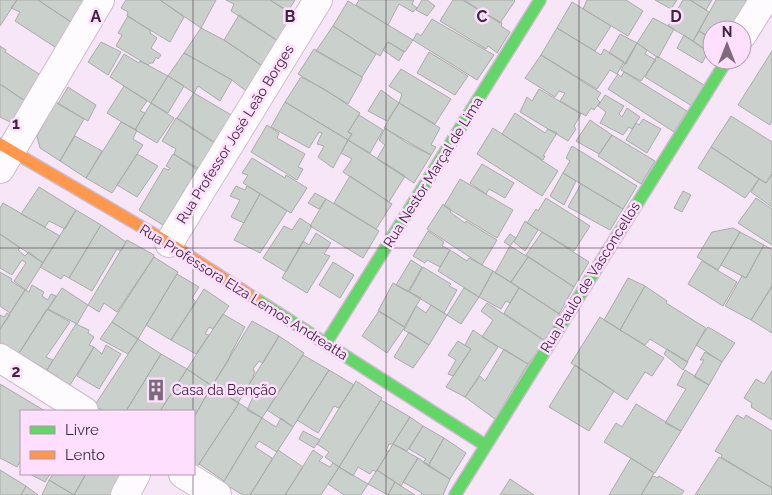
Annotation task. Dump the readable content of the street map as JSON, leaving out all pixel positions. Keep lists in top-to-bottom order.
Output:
{
  "streets": {
    "street": [
      "Rua Professor José Leão Borges",
      "Rua Nestor Marçal de Lima",
      "Rua Paulo de Vasconcellos",
      "Rua Professora Elza Lemos Andreatta"
    ]
  },
  "crossings": [
    ["Rua Professor José Leão Borges", "Rua Professora Elza Lemos Andreatta"],
    ["Rua Nestor Marçal de Lima", "Rua Professora Elza Lemos Andreatta"],
    ["Rua Paulo de Vasconcellos", "Rua Professora Elza Lemos Andreatta"]
  ],
  "places": {
    "building": ["Casa da Benção"]
  },
  "legend": ["Livre", "Lento"],
  "north": "top",
  "grid": {
    "columns": [
      "A",
      "B",
      "C",
      "D"
    ],
    "rows": ["1", "2"]
  }
}
